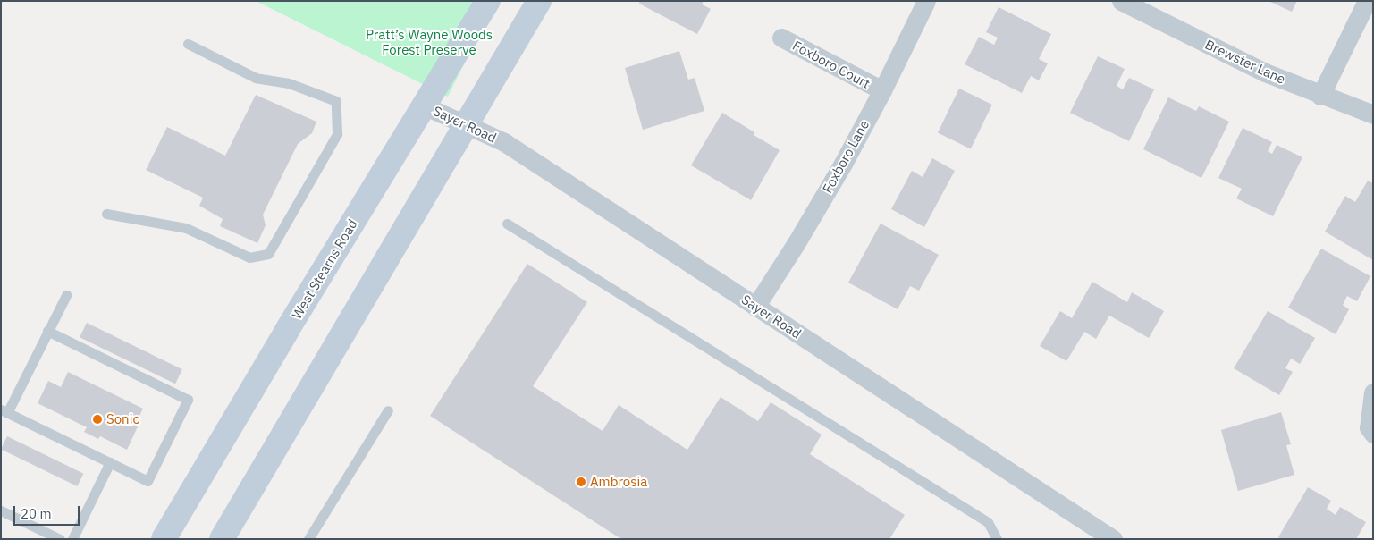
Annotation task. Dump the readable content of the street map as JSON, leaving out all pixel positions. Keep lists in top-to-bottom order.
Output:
{
  "streets": {
    "main road": ["West Stearns Road"],
    "street": [
      "Brewster Lane",
      "Foxboro Court",
      "Sayer Road",
      "Foxboro Lane"
    ]
  },
  "crossings": [
    ["Foxboro Court", "Foxboro Lane"],
    ["Sayer Road", "Foxboro Lane"],
    ["Sayer Road", "West Stearns Road"]
  ],
  "parks": ["Pratt’s Wayne Woods Forest Preserve"],
  "places": ["Sonic", "Ambrosia"],
  "scale_bar": "20 m"
}
